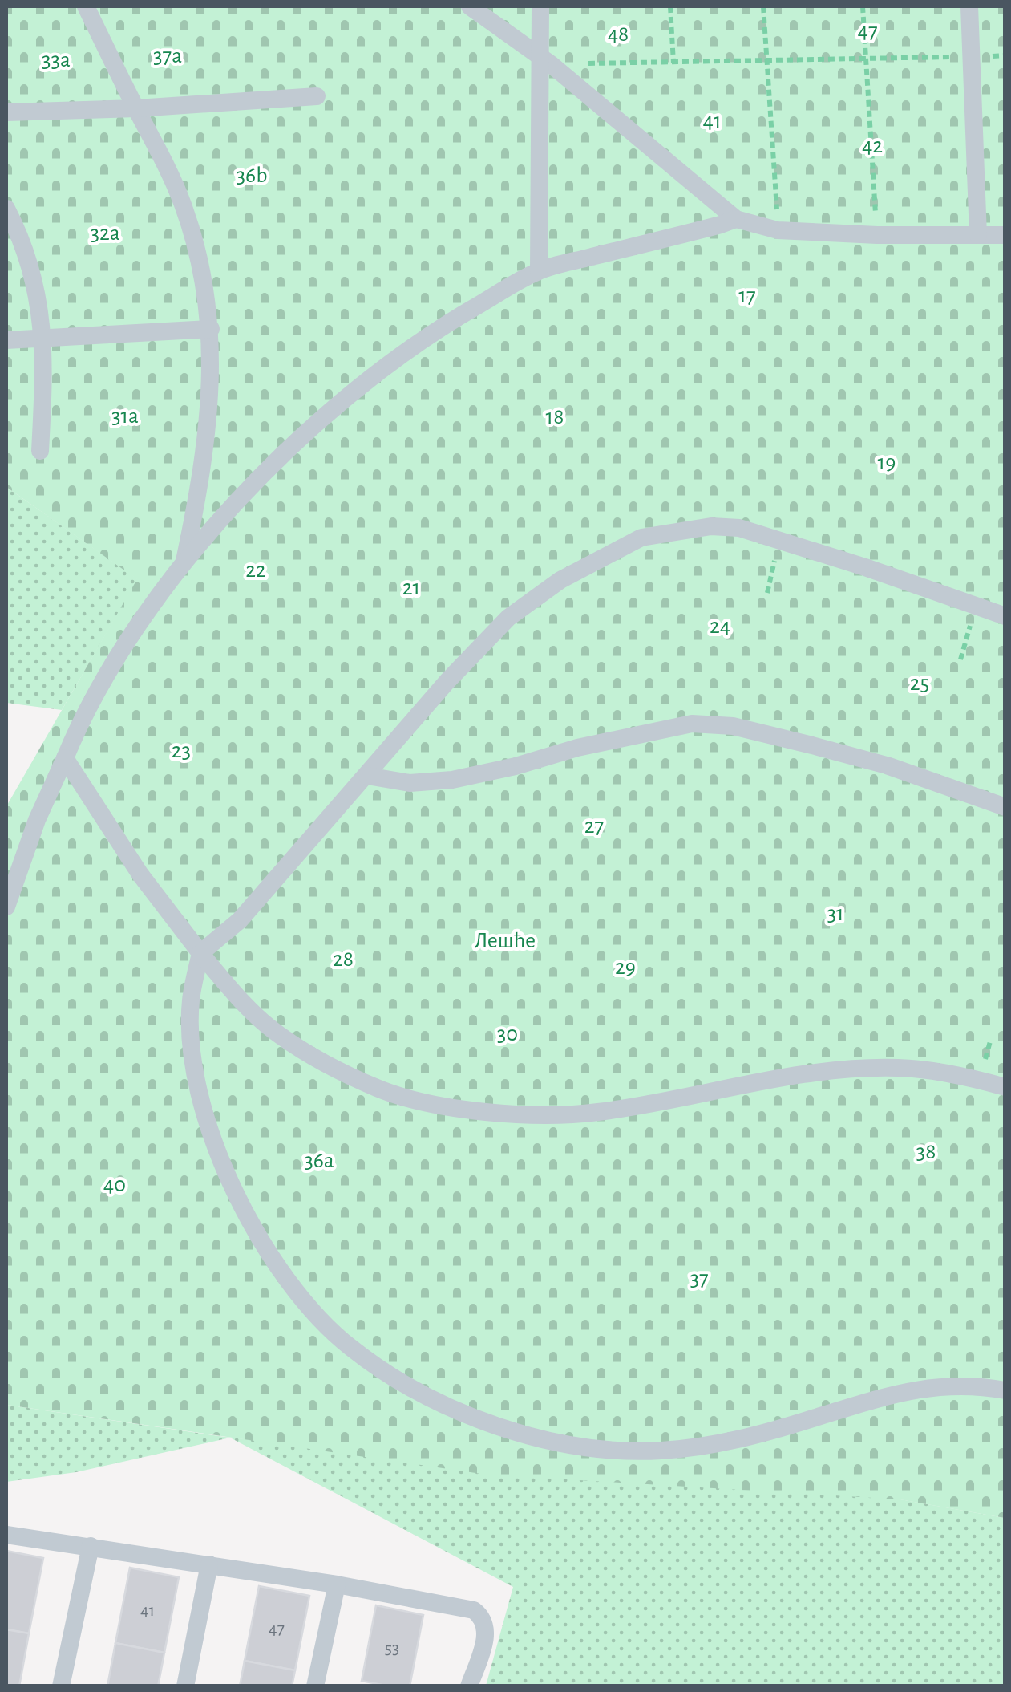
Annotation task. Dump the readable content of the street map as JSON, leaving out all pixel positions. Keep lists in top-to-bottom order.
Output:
{
  "parks": [
    "47",
    "48",
    "37a",
    "33a",
    "41",
    "42",
    "36b",
    "32a",
    "17",
    "31a",
    "18",
    "19",
    "22",
    "21",
    "24",
    "25",
    "23",
    "27",
    "31",
    "Лешће",
    "28",
    "29",
    "30",
    "38",
    "36a",
    "40",
    "37"
  ],
  "house_numbers": ["41", "47", "53"]
}
